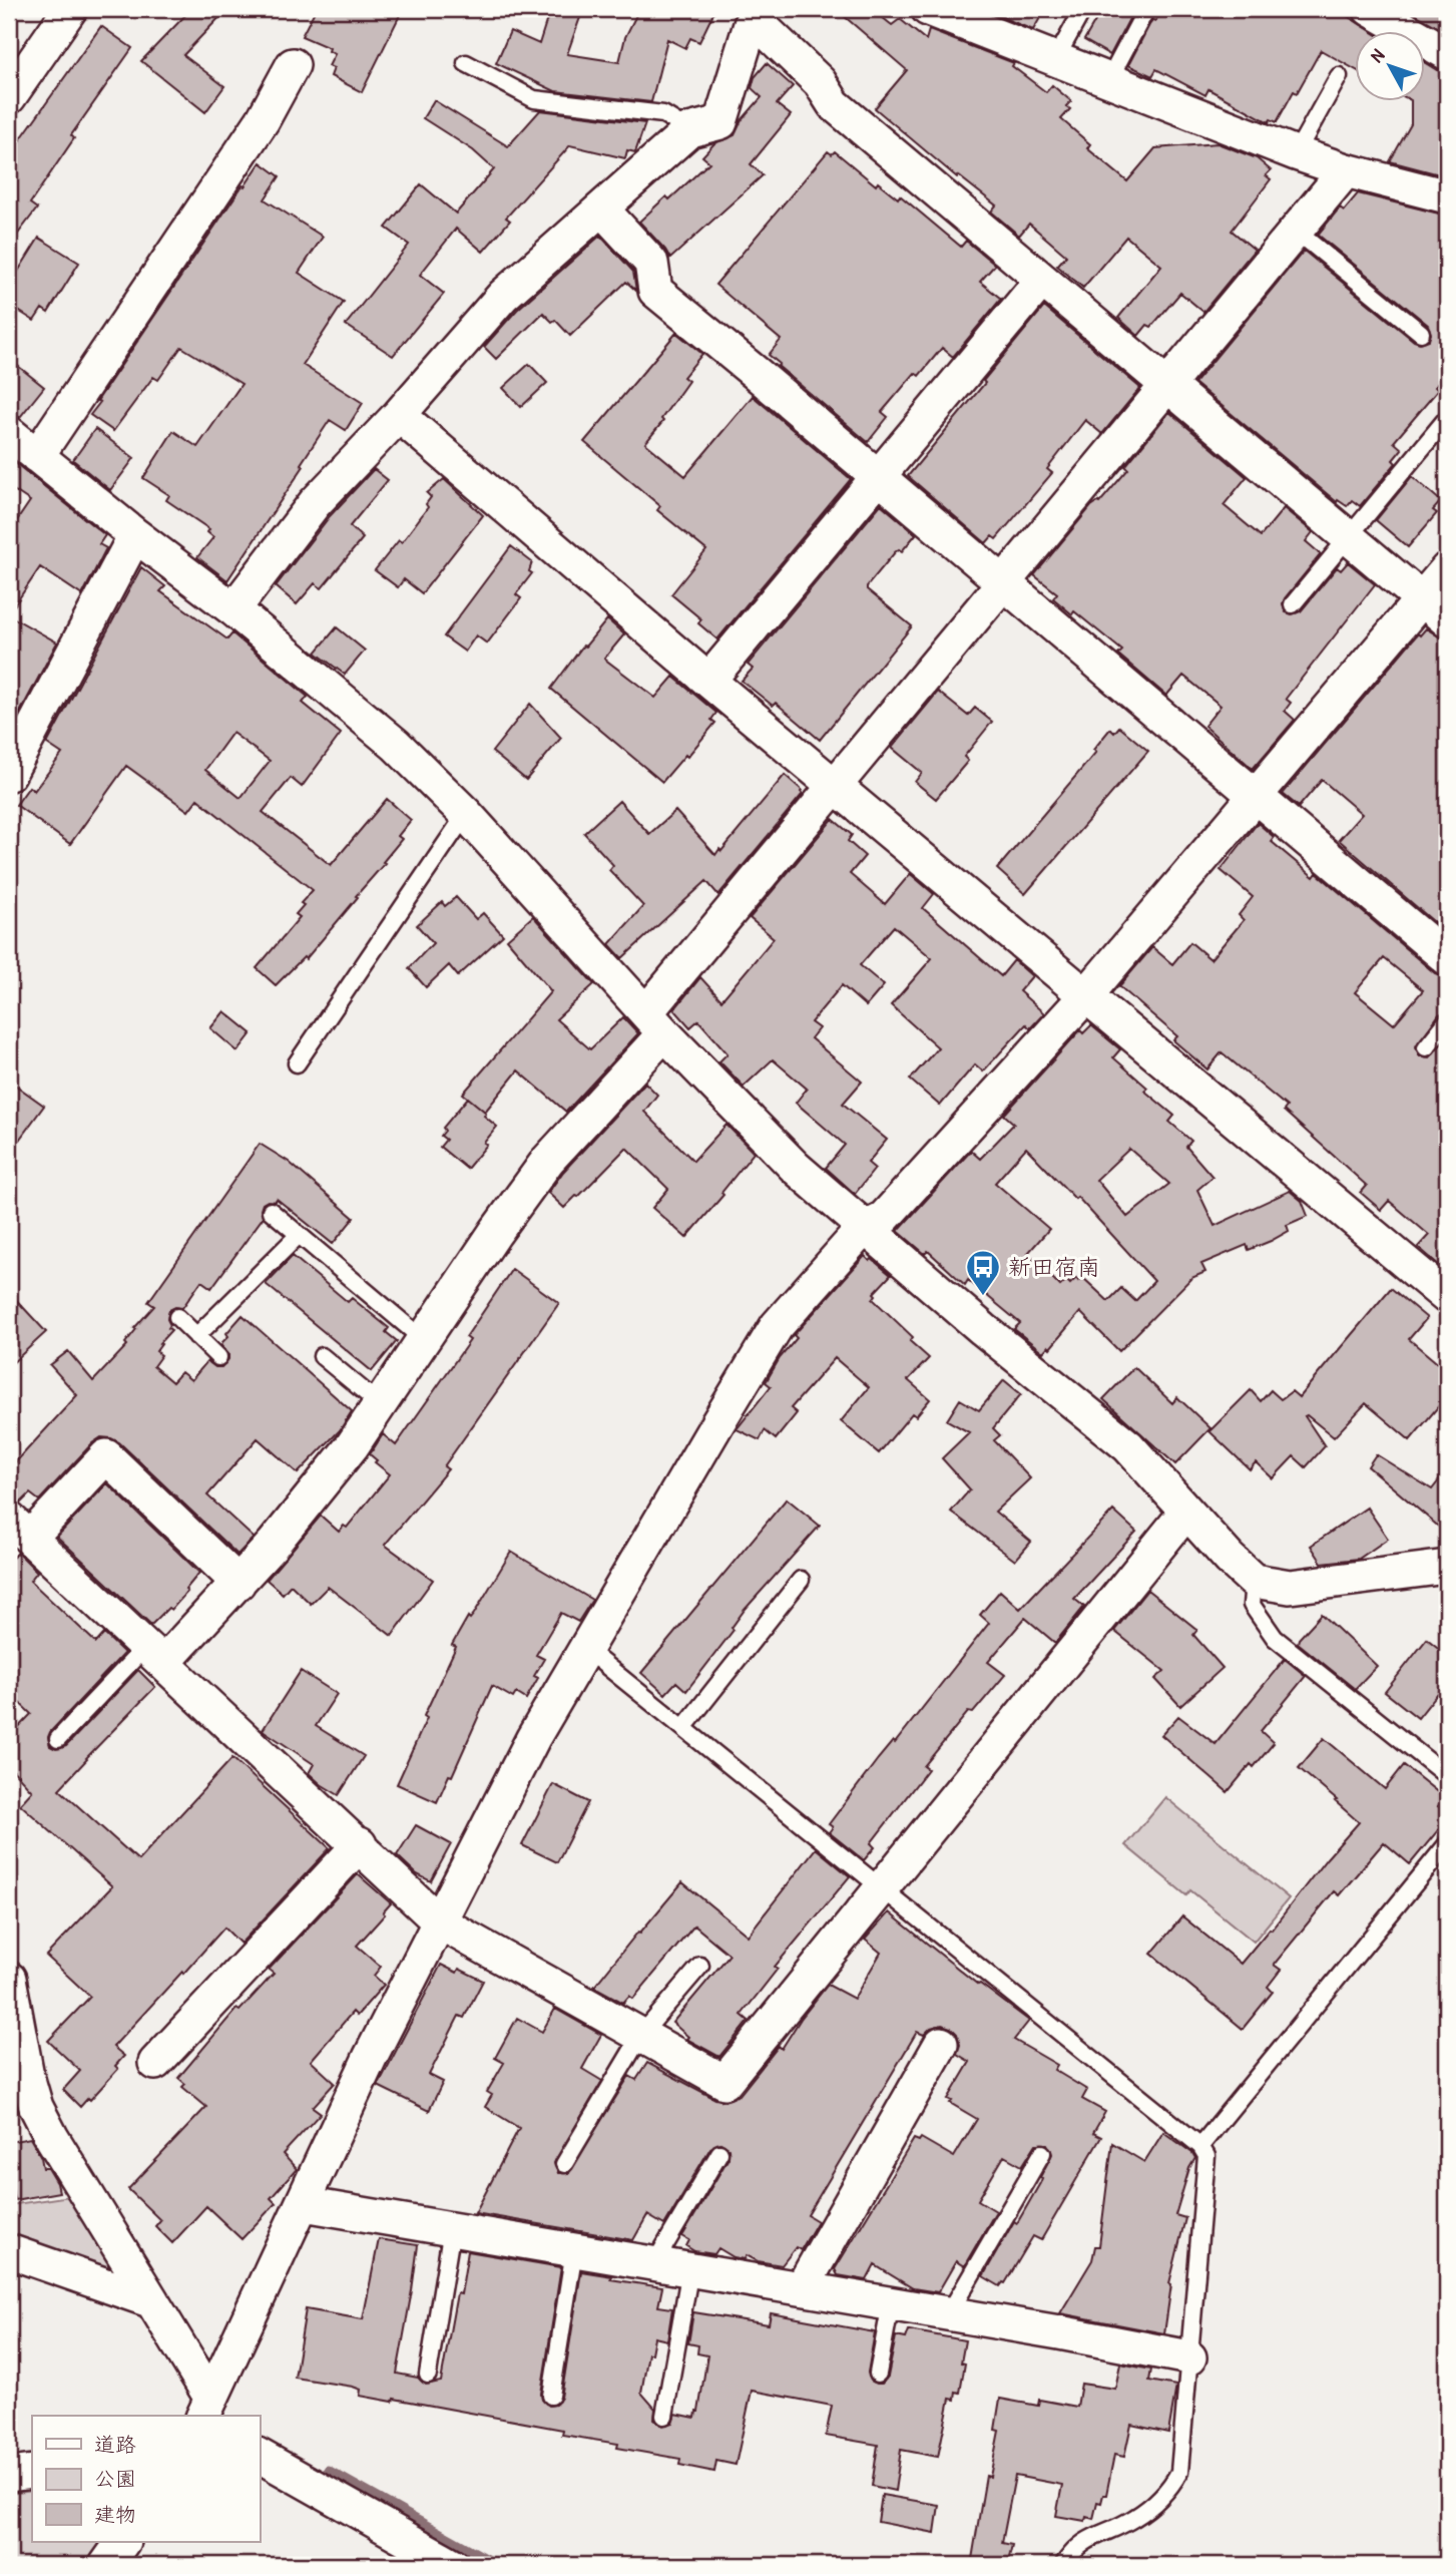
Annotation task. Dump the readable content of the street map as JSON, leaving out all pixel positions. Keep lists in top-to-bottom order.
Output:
{
  "places": {
    "bus stop": ["新田宿南"]
  },
  "legend": ["道路", "公園", "建物"],
  "north": "top left"
}
